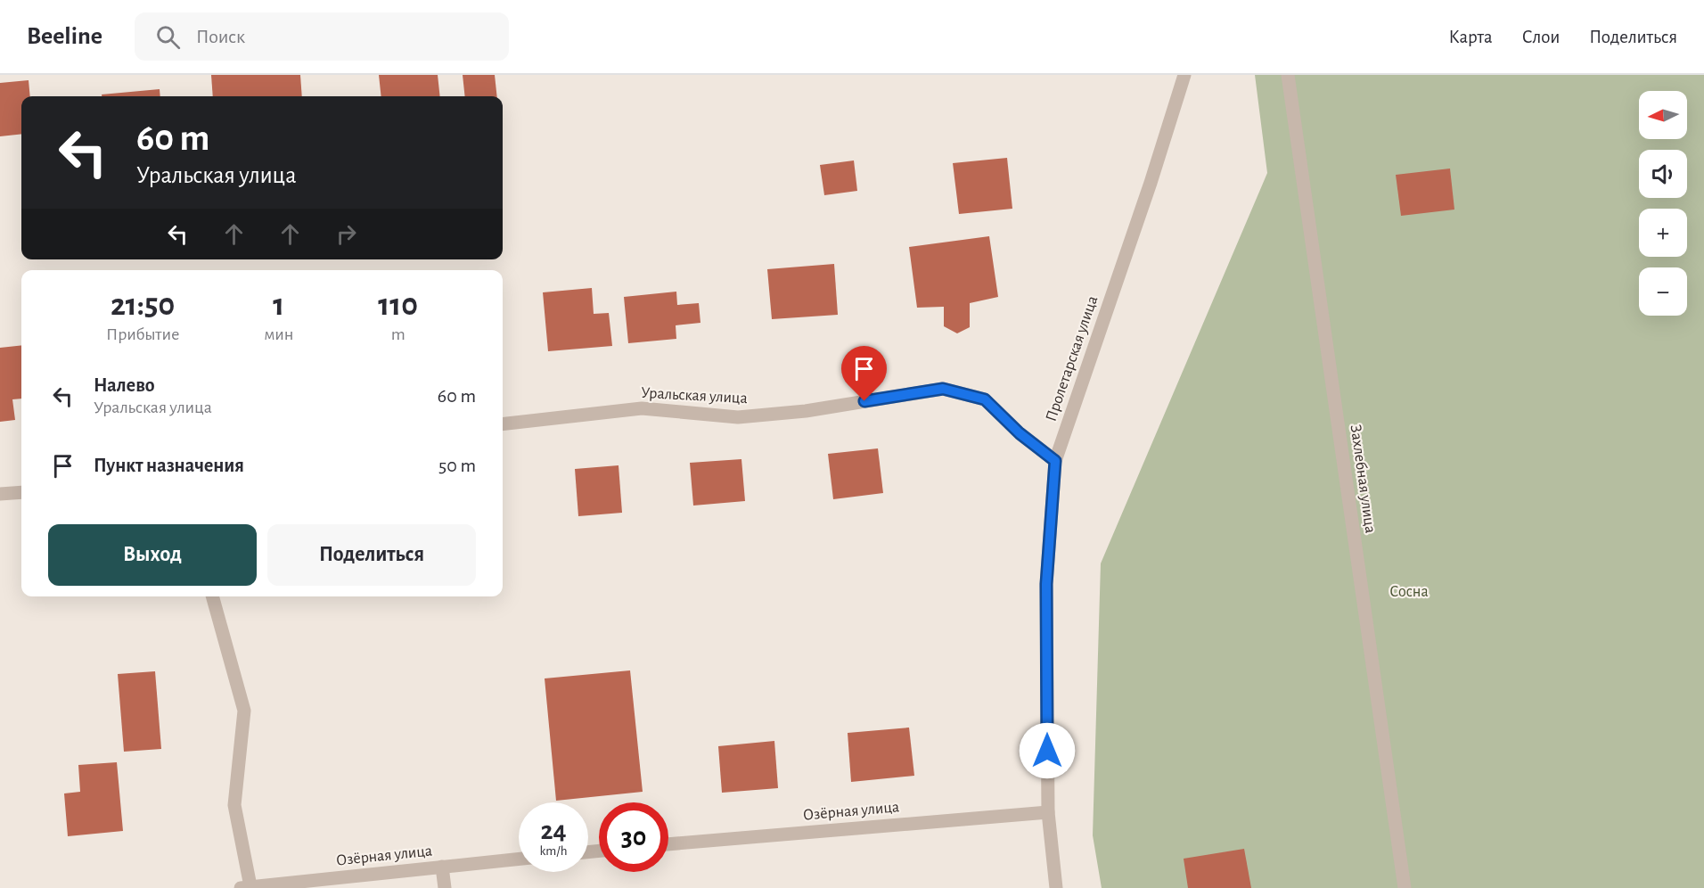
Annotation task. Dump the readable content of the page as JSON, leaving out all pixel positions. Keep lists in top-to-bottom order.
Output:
{
  "streets": {
    "street": [
      "Пролетарская улица",
      "Уральская улица",
      "Захлебная улица",
      "Озёрная улица"
    ]
  },
  "crossings": [
    ["Пролетарская улица", "Уральская улица"],
    ["Пролетарская улица", "Озёрная улица"]
  ],
  "parks": ["Сосна"],
  "north": "left",
  "page": {
    "header": "Beeline",
    "search": "Поиск",
    "nav": ["Карта", "Слои", "Поделиться"],
    "map_buttons": ["+", "−"],
    "turn": ["60 m", "Уральская улица"],
    "eta": [
      "21:50",
      "Прибытие",
      "1",
      "мин",
      "110",
      "m"
    ],
    "list": [
      {
        "name": "Налево",
        "note": "Уральская улица",
        "value": "60 m"
      },
      {
        "name": "Пункт назначения",
        "value": "50 m"
      }
    ],
    "buttons": ["Выход", "Поделиться"],
    "speed": "24 km/h",
    "limit": "30"
  }
}
